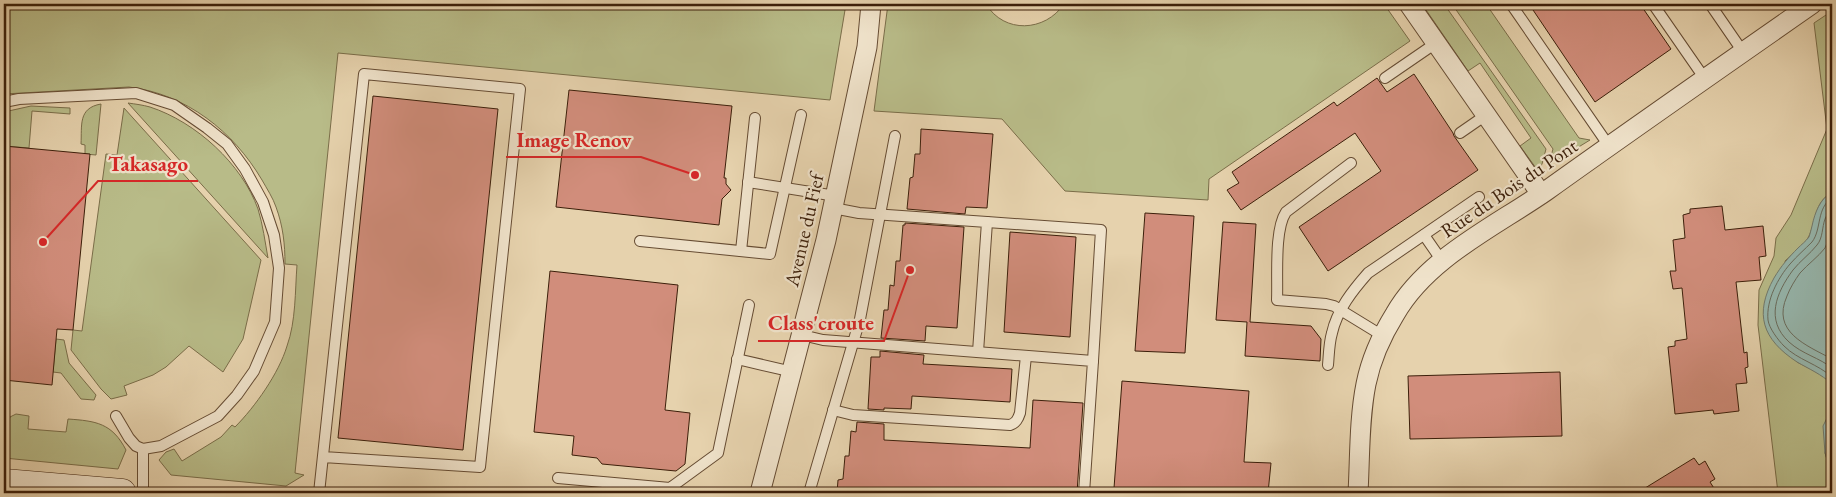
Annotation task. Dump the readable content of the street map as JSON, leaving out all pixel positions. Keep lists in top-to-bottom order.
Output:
{
  "streets": {
    "street": ["Rue du Bois du Pont", "Avenue du Fief"]
  },
  "places": ["Image Renov", "Takasago", "Class'croute"]
}
